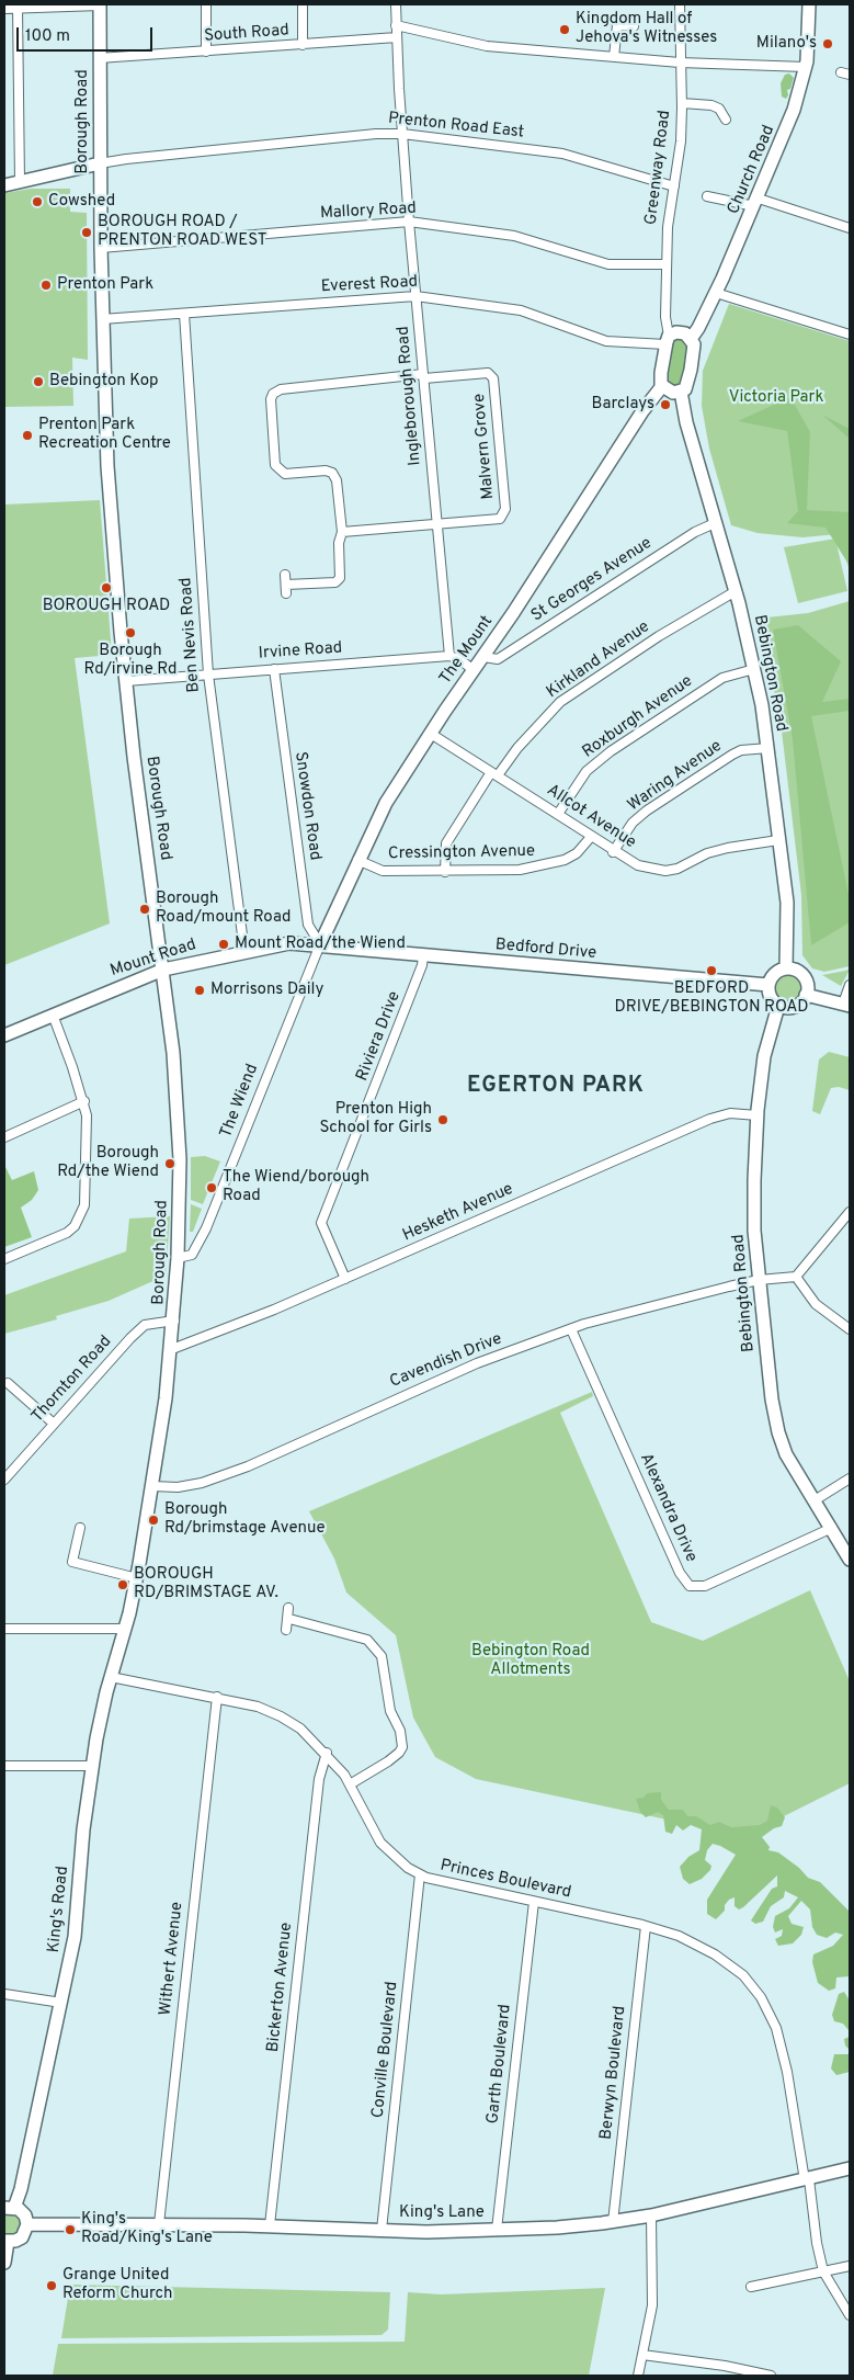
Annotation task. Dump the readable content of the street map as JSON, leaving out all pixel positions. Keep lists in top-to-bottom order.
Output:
{
  "streets": {
    "street": [
      "South Road",
      "Borough Road",
      "Prenton Road East",
      "Greenway Road",
      "Church Road",
      "Mallory Road",
      "Everest Road",
      "Ingleborough Road",
      "Malvern Grove",
      "St Georges Avenue",
      "Ben Nevis Road",
      "The Mount",
      "Irvine Road",
      "Kirkland Avenue",
      "Bebington Road",
      "Roxburgh Avenue",
      "Waring Avenue",
      "Snowdon Road",
      "Allcot Avenue",
      "Cressington Avenue",
      "Bedford Drive",
      "Mount Road",
      "Riviera Drive",
      "The Wiend",
      "Hesketh Avenue",
      "Cavendish Drive",
      "Thornton Road",
      "Alexandra Drive",
      "Princes Boulevard",
      "King's Road",
      "Withert Avenue",
      "Bickerton Avenue",
      "Conville Boulevard",
      "Garth Boulevard",
      "Berwyn Boulevard",
      "King's Lane"
    ]
  },
  "crossings": [
    ["South Road", "Borough Road"],
    ["South Road", "Ingleborough Road"],
    ["Borough Road", "Prenton Road East"],
    ["Borough Road", "Mallory Road"],
    ["Borough Road", "Everest Road"],
    ["Borough Road", "Irvine Road"],
    ["Borough Road", "Mount Road"],
    ["Borough Road", "The Wiend"],
    ["Borough Road", "Hesketh Avenue"],
    ["Borough Road", "Cavendish Drive"],
    ["Borough Road", "Thornton Road"],
    ["Borough Road", "King's Road"],
    ["Prenton Road East", "Greenway Road"],
    ["Prenton Road East", "Ingleborough Road"],
    ["Greenway Road", "Mallory Road"],
    ["Greenway Road", "Everest Road"],
    ["Mallory Road", "Ingleborough Road"],
    ["Everest Road", "Ingleborough Road"],
    ["Everest Road", "Ben Nevis Road"],
    ["Ingleborough Road", "Malvern Grove"],
    ["Ingleborough Road", "Irvine Road"],
    ["St Georges Avenue", "The Mount"],
    ["St Georges Avenue", "Bebington Road"],
    ["Ben Nevis Road", "Irvine Road"],
    ["Ben Nevis Road", "Mount Road"],
    ["The Mount", "Snowdon Road"],
    ["The Mount", "Allcot Avenue"],
    ["The Mount", "Cressington Avenue"],
    ["The Mount", "Bedford Drive"],
    ["The Mount", "Mount Road"],
    ["The Mount", "The Wiend"],
    ["Irvine Road", "Snowdon Road"],
    ["Kirkland Avenue", "Bebington Road"],
    ["Kirkland Avenue", "Allcot Avenue"],
    ["Kirkland Avenue", "Cressington Avenue"],
    ["Bebington Road", "Roxburgh Avenue"],
    ["Bebington Road", "Waring Avenue"],
    ["Bebington Road", "Allcot Avenue"],
    ["Bebington Road", "Bedford Drive"],
    ["Bebington Road", "Hesketh Avenue"],
    ["Bebington Road", "Cavendish Drive"],
    ["Bebington Road", "Alexandra Drive"],
    ["Roxburgh Avenue", "Allcot Avenue"],
    ["Waring Avenue", "Allcot Avenue"],
    ["Snowdon Road", "Bedford Drive"],
    ["Snowdon Road", "Mount Road"],
    ["Snowdon Road", "The Wiend"],
    ["Allcot Avenue", "Cressington Avenue"],
    ["Bedford Drive", "Mount Road"],
    ["Bedford Drive", "Riviera Drive"],
    ["Bedford Drive", "The Wiend"],
    ["Mount Road", "The Wiend"],
    ["Riviera Drive", "Hesketh Avenue"],
    ["Cavendish Drive", "Alexandra Drive"],
    ["Princes Boulevard", "King's Road"],
    ["Princes Boulevard", "Withert Avenue"],
    ["Princes Boulevard", "Bickerton Avenue"],
    ["Princes Boulevard", "Conville Boulevard"],
    ["Princes Boulevard", "Garth Boulevard"],
    ["Princes Boulevard", "Berwyn Boulevard"],
    ["Princes Boulevard", "King's Lane"],
    ["Withert Avenue", "King's Lane"],
    ["Bickerton Avenue", "King's Lane"],
    ["Conville Boulevard", "King's Lane"],
    ["Garth Boulevard", "King's Lane"],
    ["Berwyn Boulevard", "King's Lane"]
  ],
  "districts": ["EGERTON PARK"],
  "parks": ["Victoria Park", "Bebington Road Allotments"],
  "places": [
    "Kingdom Hall of Jehova's Witnesses",
    "Milano's",
    "Cowshed",
    "BOROUGH ROAD / PRENTON ROAD WEST",
    "Prenton Park",
    "Bebington Kop",
    "Barclays",
    "Prenton Park Recreation Centre",
    "BOROUGH ROAD",
    "Borough Rd/irvine Rd",
    "Borough Road/mount Road",
    "Mount Road/the Wiend",
    "BEDFORD DRIVE/BEBINGTON ROAD",
    "Morrisons Daily",
    "Prenton High School for Girls",
    "Borough Rd/the Wiend",
    "The Wiend/borough Road",
    "Borough Rd/brimstage Avenue",
    "BOROUGH RD/BRIMSTAGE AV.",
    "King's Road/King's Lane",
    "Grange United Reform Church"
  ],
  "scale_bar": "100 m"
}
